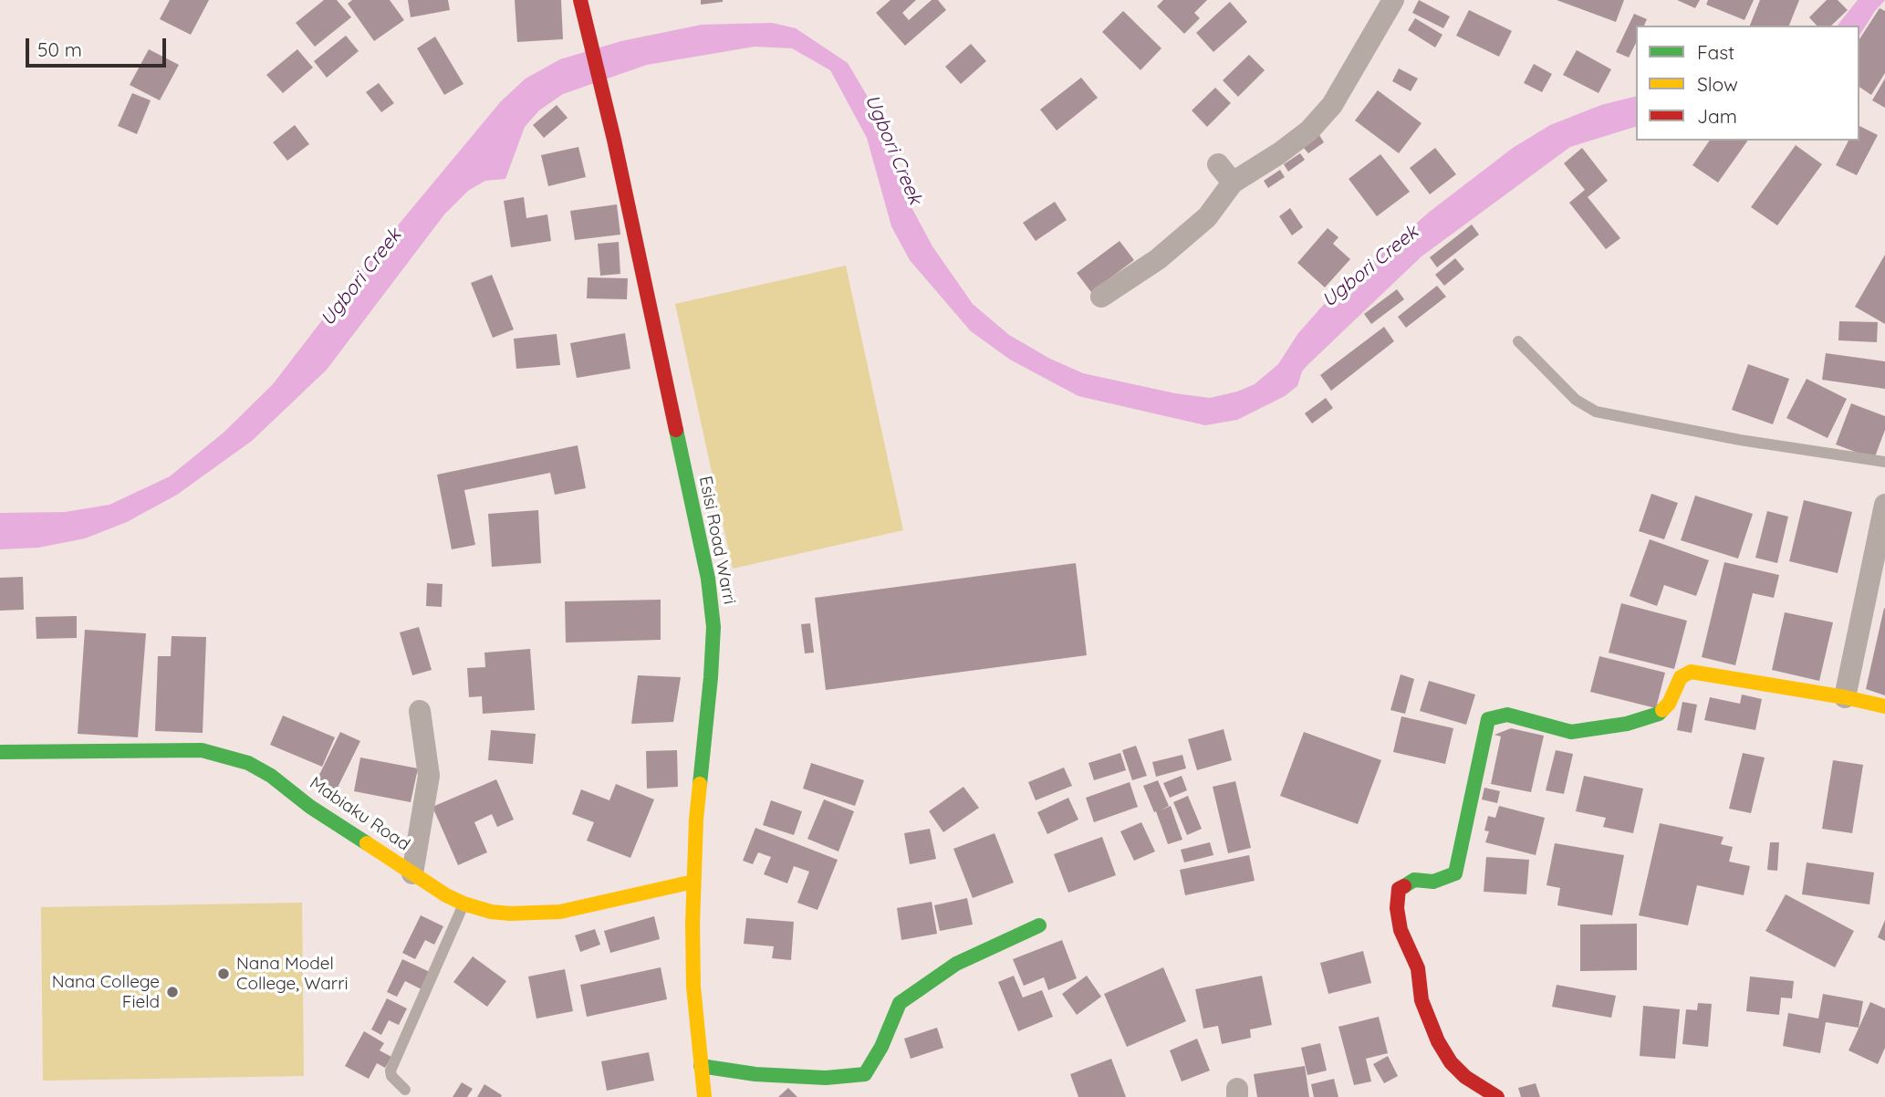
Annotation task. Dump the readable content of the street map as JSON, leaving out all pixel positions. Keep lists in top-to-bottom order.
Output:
{
  "streets": {
    "street": ["Esisi Road Warri", "Mabiaku Road"]
  },
  "crossings": [
    ["Esisi Road Warri", "Mabiaku Road"]
  ],
  "water": ["Ugbori Creek"],
  "places": ["Nana Model College, Warri", "Nana College Field"],
  "legend": ["Fast", "Slow", "Jam"],
  "scale_bar": "50 m"
}
